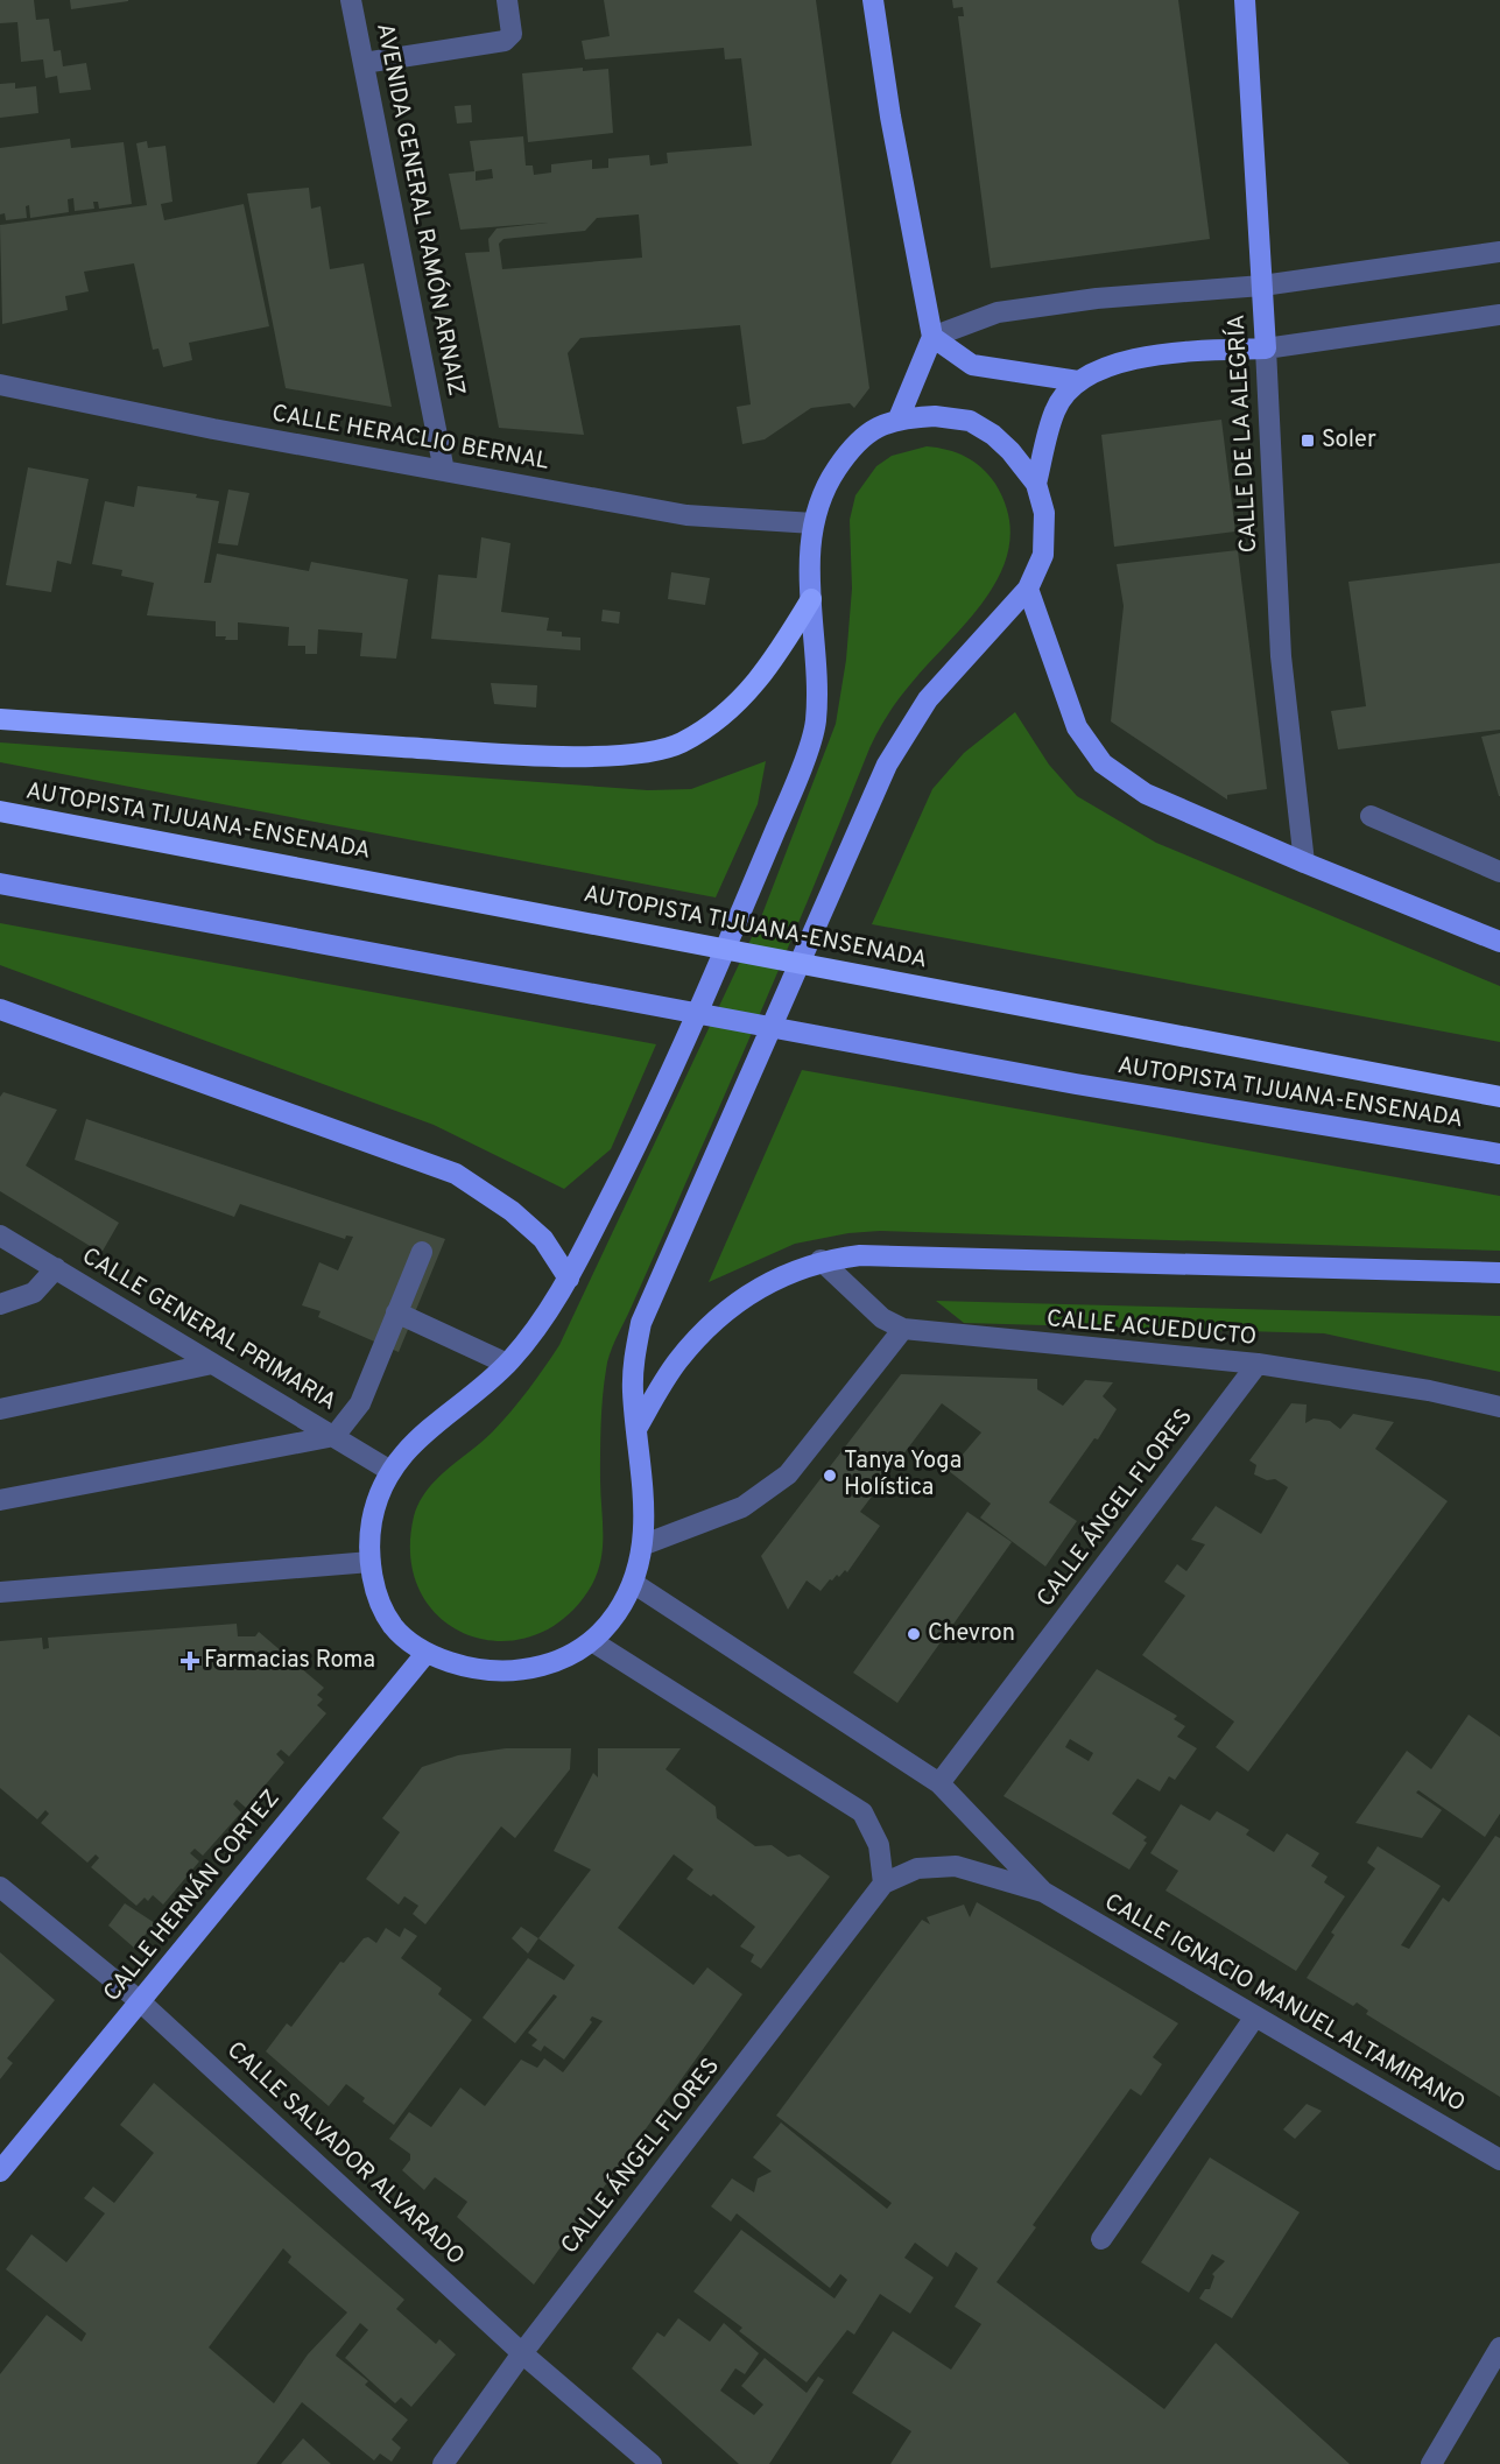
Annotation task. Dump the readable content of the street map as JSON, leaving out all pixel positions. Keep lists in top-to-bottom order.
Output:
{
  "streets": {
    "highway": ["AUTOPISTA TIJUANA-ENSENADA"],
    "main road": ["CALLE DE LA ALEGRÍA", "CALLE HERNÁN CORTEZ"],
    "street": [
      "AVENIDA GENERAL RAMÓN ARNAIZ",
      "CALLE HERACLIO BERNAL",
      "CALLE ACUEDUCTO",
      "CALLE GENERAL PRIMARIA",
      "CALLE ÁNGEL FLORES",
      "CALLE IGNACIO MANUEL ALTAMIRANO",
      "CALLE SALVADOR ALVARADO"
    ]
  },
  "crossings": [
    ["AVENIDA GENERAL RAMÓN ARNAIZ", "CALLE HERACLIO BERNAL"],
    ["CALLE ACUEDUCTO", "CALLE ÁNGEL FLORES"],
    ["CALLE ÁNGEL FLORES", "CALLE IGNACIO MANUEL ALTAMIRANO"],
    ["CALLE ÁNGEL FLORES", "CALLE SALVADOR ALVARADO"],
    ["CALLE HERNÁN CORTEZ", "CALLE SALVADOR ALVARADO"]
  ],
  "places": {
    "transit": ["Soler"],
    "other": ["Tanya Yoga Holística", "Chevron"],
    "health": ["Farmacias Roma"]
  }
}
